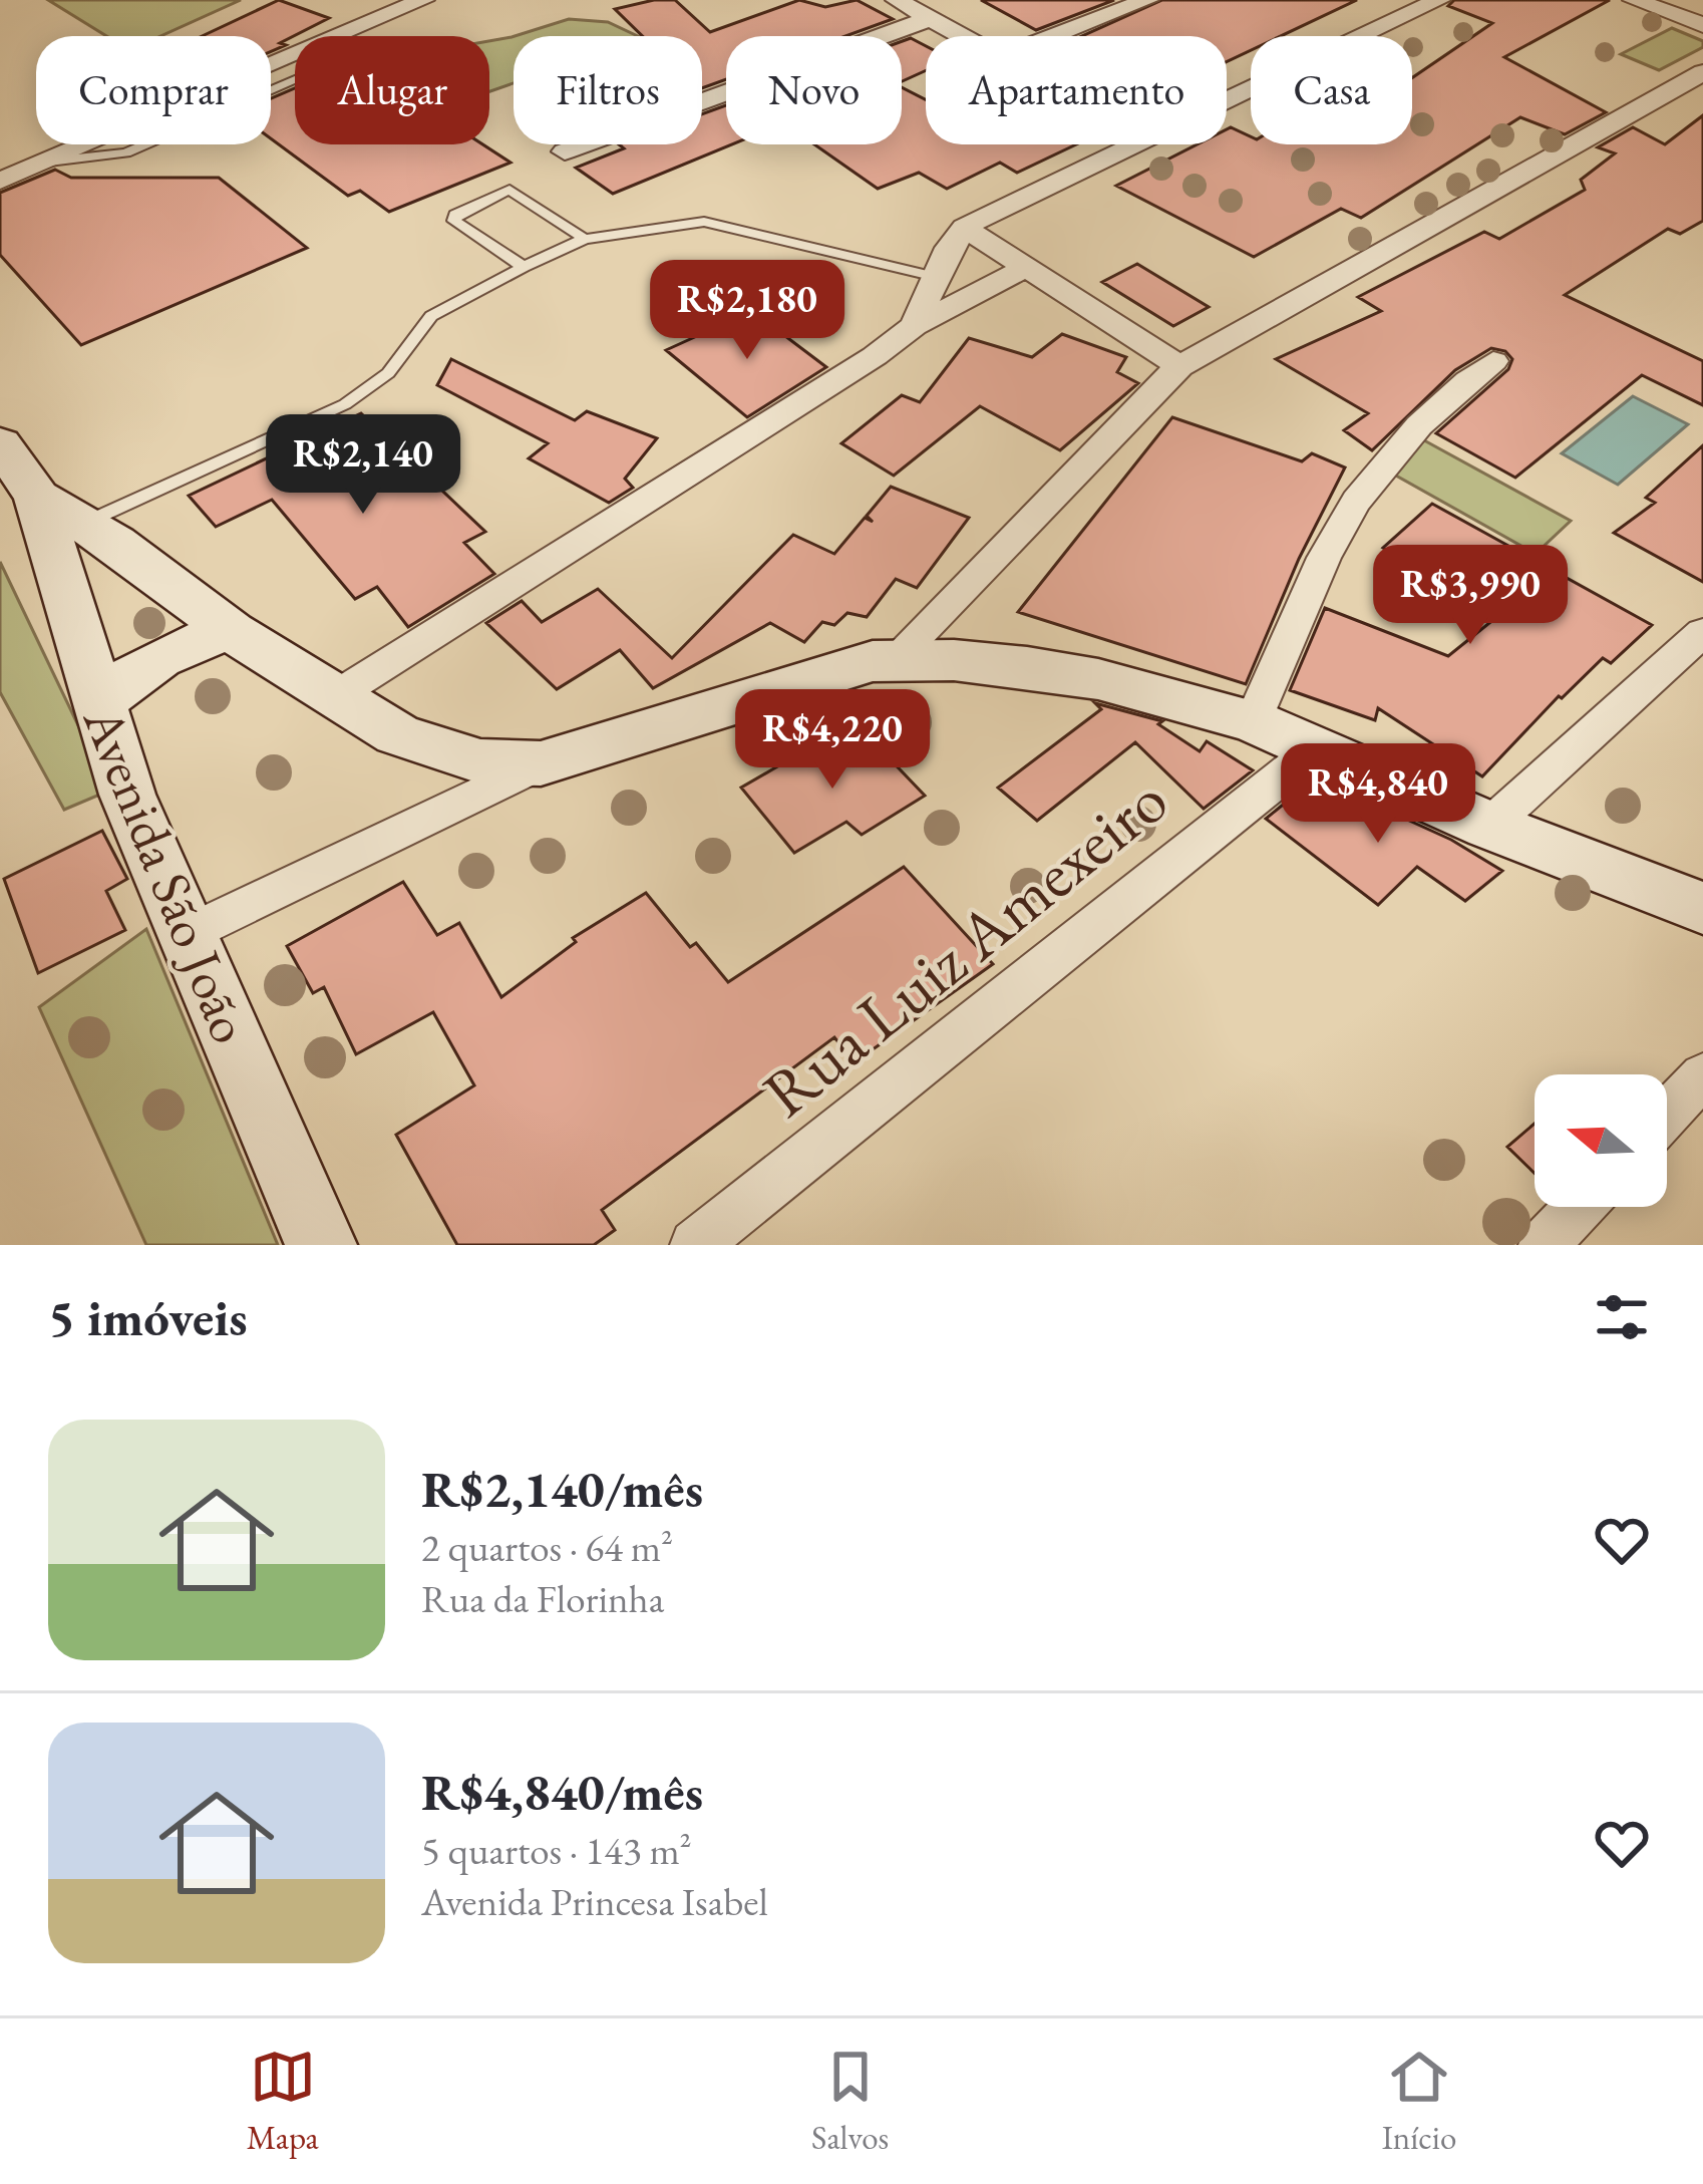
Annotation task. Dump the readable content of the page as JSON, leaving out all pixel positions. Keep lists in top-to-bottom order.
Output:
{
  "streets": {
    "main road": ["Avenida São João"],
    "street": ["Rua Luiz Amexeiro"]
  },
  "north": "left",
  "page": {
    "chip": [
      "Comprar",
      "Alugar",
      "Filtros",
      "Novo",
      "Apartamento",
      "Casa"
    ],
    "price": [
      "R$2,180",
      "R$2,140",
      "R$3,990",
      "R$4,220",
      "R$4,840"
    ],
    "heading": "5 imóveis",
    "list": [
      {
        "name": "R$2,140/mês",
        "note": "2 quartos · 64 m² · Rua da Florinha"
      },
      {
        "name": "R$4,840/mês",
        "note": "5 quartos · 143 m² · Avenida Princesa Isabel"
      }
    ],
    "tabs": ["Mapa", "Salvos", "Início"]
  }
}
